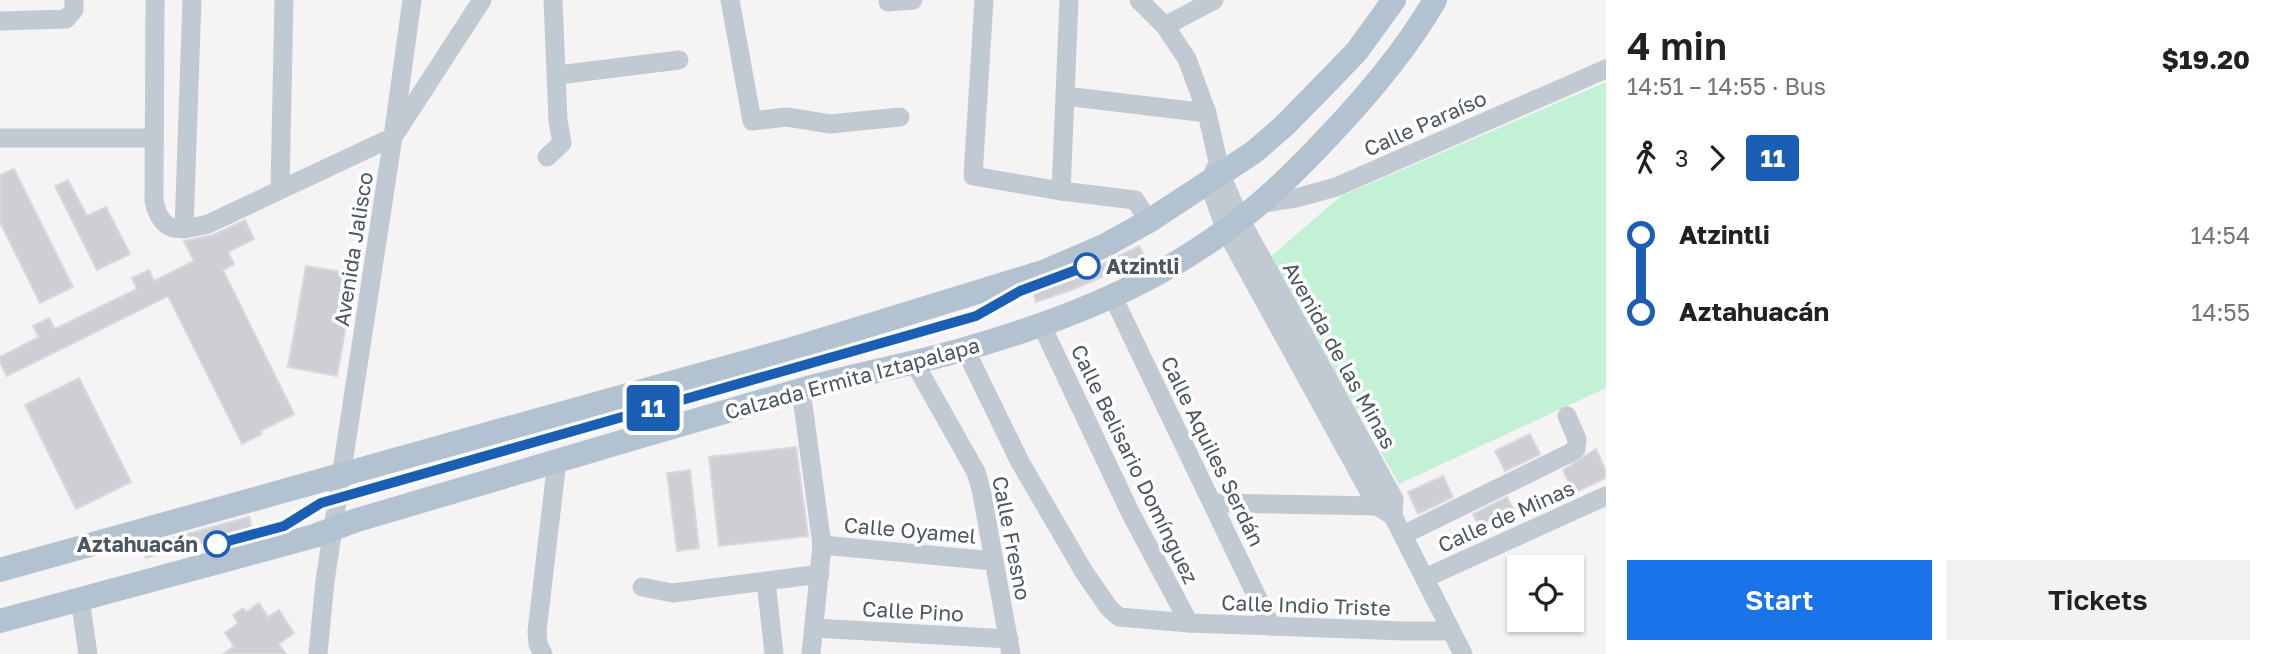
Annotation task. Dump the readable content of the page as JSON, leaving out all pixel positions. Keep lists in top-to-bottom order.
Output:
{
  "streets": {
    "main road": ["Calzada Ermita Iztapalapa"],
    "street": [
      "Calle Paraíso",
      "Avenida Jalisco",
      "Avenida de las Minas",
      "Calle Aquiles Serdán",
      "Calle Belisario Domínguez",
      "Calle de Minas",
      "Calle Oyamel",
      "Calle Fresno",
      "Calle Indio Triste",
      "Calle Pino"
    ]
  },
  "crossings": [
    ["Calle Paraíso", "Avenida de las Minas"],
    ["Calle Paraíso", "Calzada Ermita Iztapalapa"],
    ["Avenida Jalisco", "Calzada Ermita Iztapalapa"],
    ["Avenida de las Minas", "Calzada Ermita Iztapalapa"],
    ["Avenida de las Minas", "Calle de Minas"],
    ["Avenida de las Minas", "Calle Indio Triste"],
    ["Calzada Ermita Iztapalapa", "Calle Aquiles Serdán"],
    ["Calzada Ermita Iztapalapa", "Calle Belisario Domínguez"],
    ["Calzada Ermita Iztapalapa", "Calle Fresno"],
    ["Calzada Ermita Iztapalapa", "Calle Indio Triste"],
    ["Calle Aquiles Serdán", "Calle Indio Triste"],
    ["Calle Belisario Domínguez", "Calle Indio Triste"],
    ["Calle Oyamel", "Calle Fresno"],
    ["Calle Fresno", "Calle Pino"]
  ],
  "places": ["Atzintli", "Aztahuacán"],
  "lines": ["bus line 11"],
  "page": {
    "on_map": "11",
    "heading": ["4 min", "14:51 – 14:55 · Bus", "$19.20"],
    "legs": ["3", "11"],
    "list": [
      {
        "name": "Atzintli",
        "value": "14:54"
      },
      {
        "name": "Aztahuacán",
        "value": "14:55"
      }
    ],
    "buttons": ["Start", "Tickets"]
  }
}
